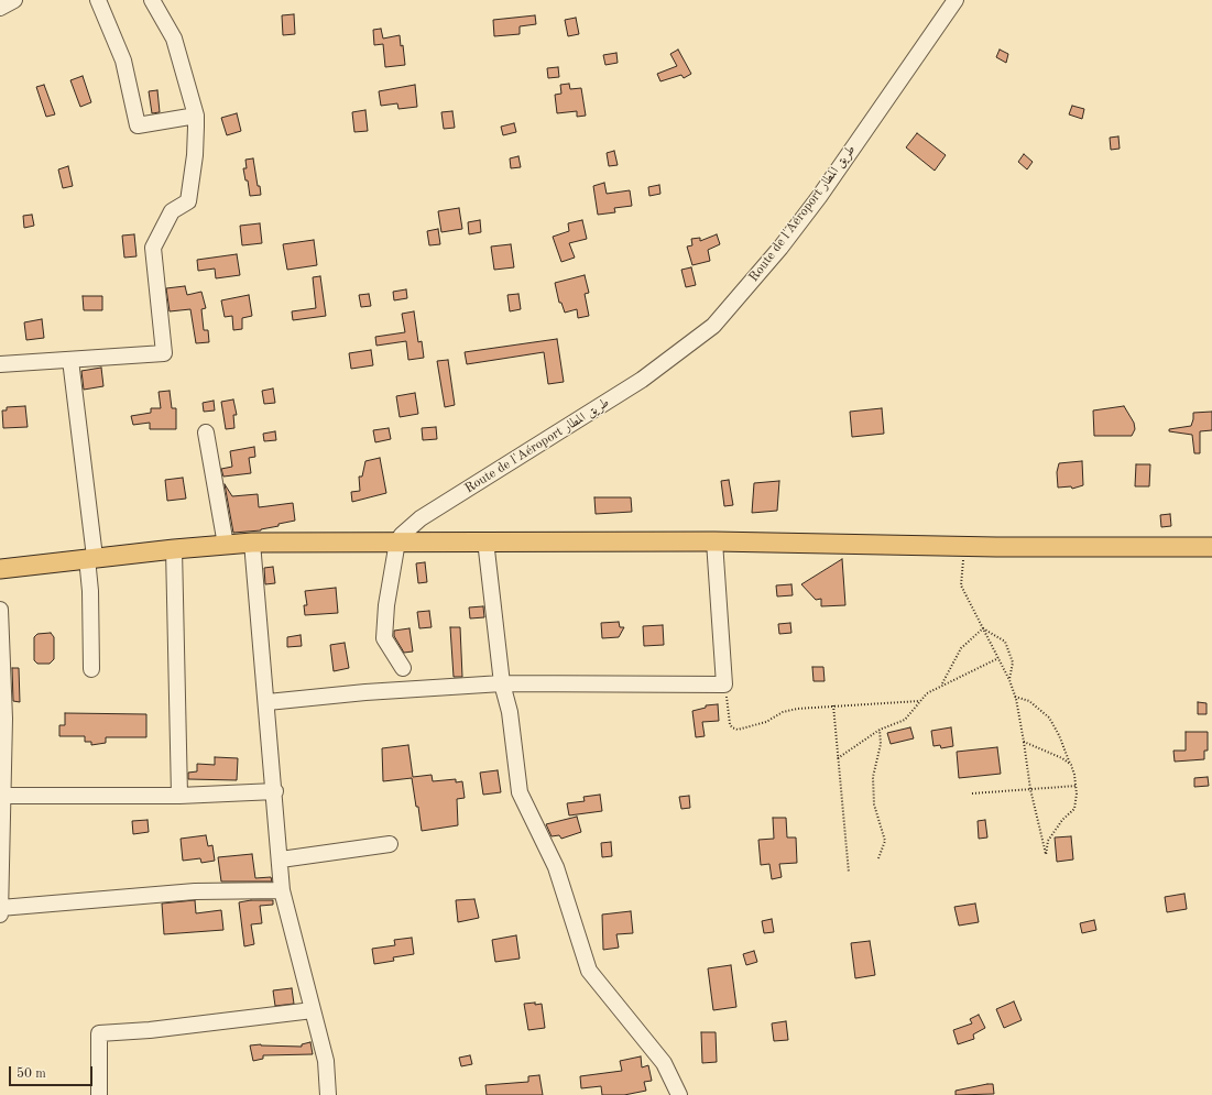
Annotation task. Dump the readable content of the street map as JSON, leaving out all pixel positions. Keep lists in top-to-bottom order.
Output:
{
  "streets": {
    "street": ["Route de l'Aéroport طريق المطار"]
  },
  "scale_bar": "50 m"
}
